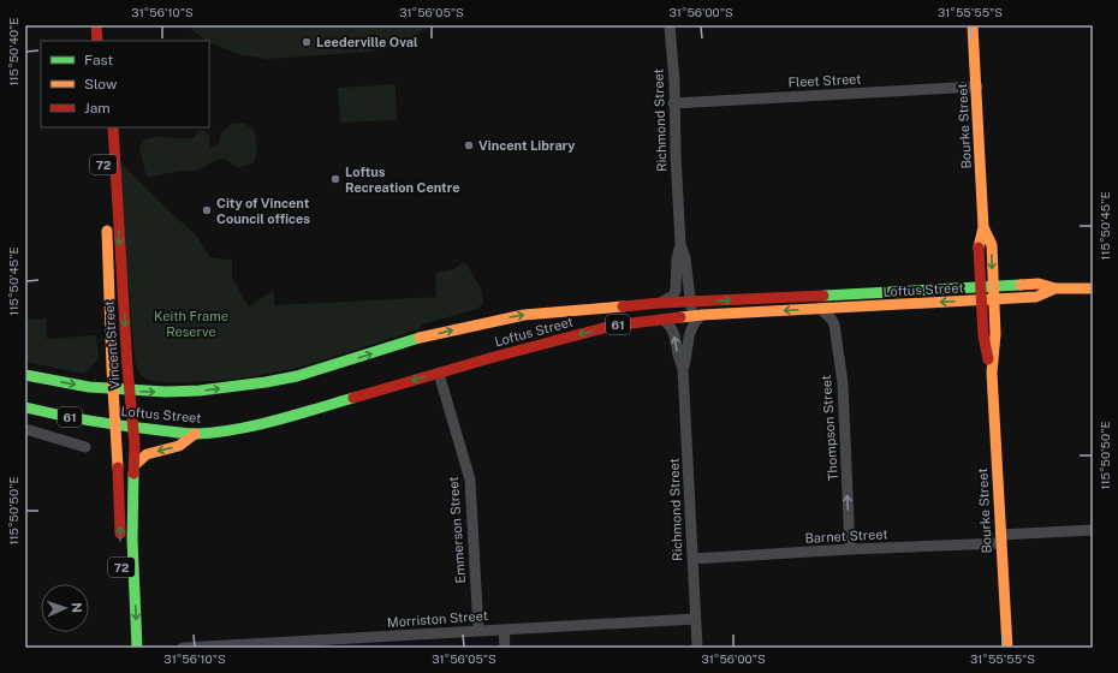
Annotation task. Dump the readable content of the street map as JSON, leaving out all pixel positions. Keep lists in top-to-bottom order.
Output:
{
  "streets": {
    "main road": [
      "Bourke Street",
      "72",
      "Loftus Street",
      "61",
      "Vincent Street"
    ],
    "street": [
      "Fleet Street",
      "Richmond Street",
      "Thompson Street",
      "Emmerson Street",
      "Barnet Street",
      "Morriston Street"
    ]
  },
  "crossings": [
    ["Fleet Street", "Richmond Street"],
    ["Fleet Street", "Bourke Street"],
    ["Richmond Street", "Loftus Street"],
    ["Richmond Street", "Barnet Street"],
    ["Richmond Street", "Morriston Street"],
    ["Bourke Street", "Loftus Street"],
    ["Bourke Street", "Barnet Street"],
    ["Loftus Street", "Vincent Street"],
    ["Loftus Street", "Thompson Street"],
    ["Loftus Street", "Emmerson Street"],
    ["Thompson Street", "Barnet Street"],
    ["Emmerson Street", "Morriston Street"]
  ],
  "one_way": ["Thompson Street"],
  "parks": ["Keith Frame Reserve"],
  "places": [
    "Leederville Oval",
    "Vincent Library",
    "Loftus Recreation Centre",
    "City of Vincent Council offices"
  ],
  "legend": ["Fast", "Slow", "Jam"],
  "north": "right",
  "coordinates": [
    "31°56'10\"S",
    "31°56'05\"S",
    "31°56'00\"S",
    "31°55'55\"S",
    "115°50'40\"E",
    "115°50'45\"E",
    "115°50'50\"E"
  ]
}
